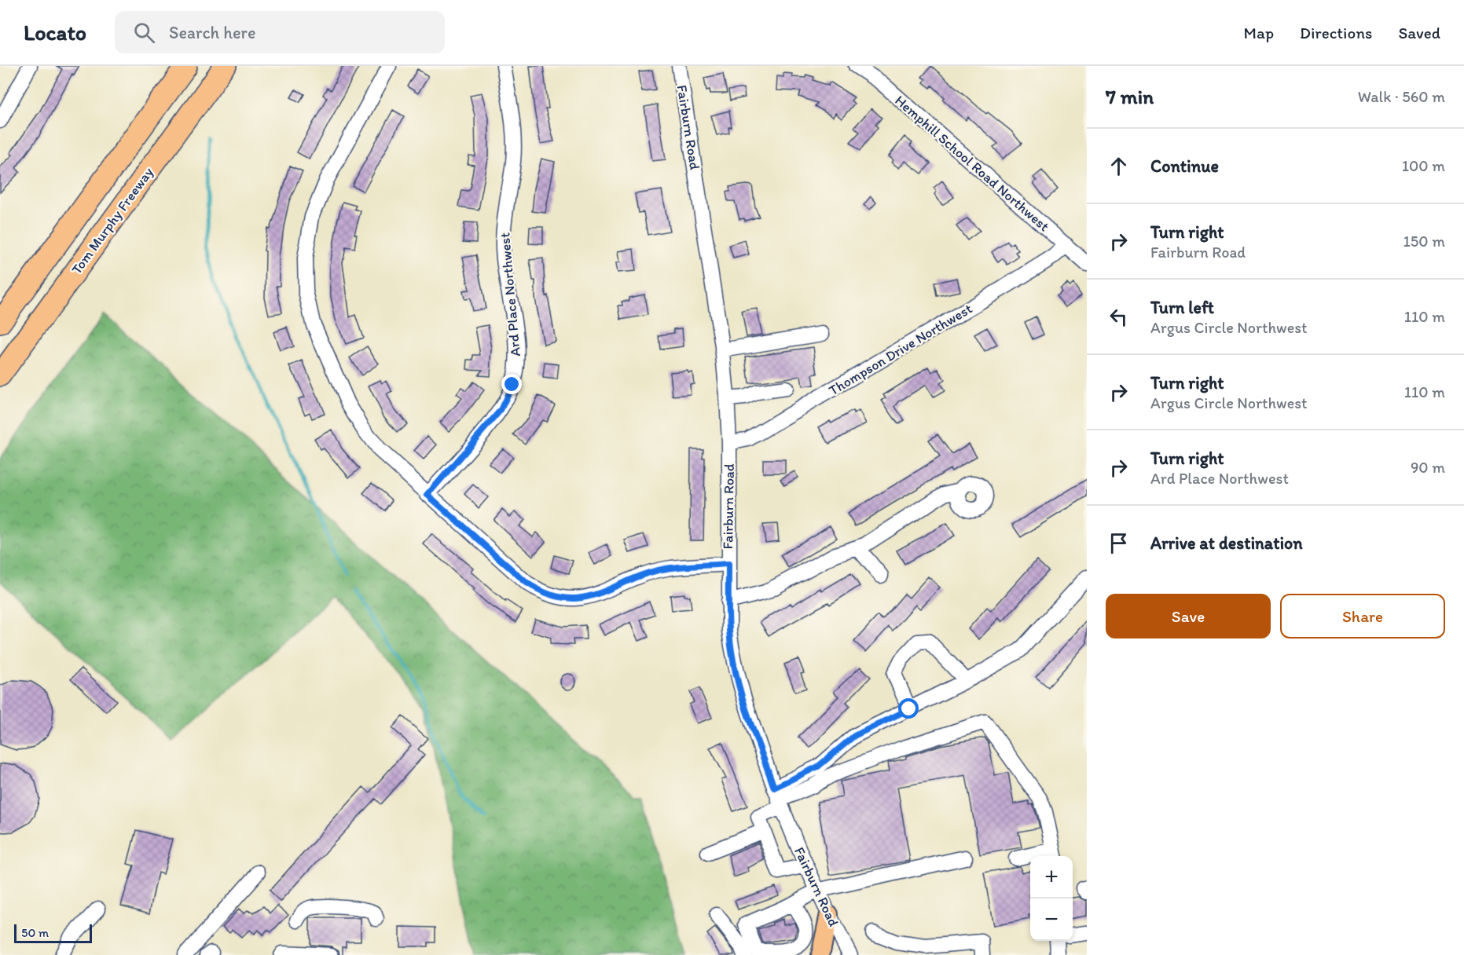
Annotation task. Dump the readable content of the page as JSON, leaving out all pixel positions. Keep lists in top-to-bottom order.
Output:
{
  "streets": {
    "highway": ["Tom Murphy Freeway"],
    "street": [
      "Fairburn Road",
      "Hemphill School Road Northwest",
      "Ard Place Northwest",
      "Thompson Drive Northwest"
    ]
  },
  "crossings": [
    ["Fairburn Road", "Thompson Drive Northwest"],
    ["Hemphill School Road Northwest", "Thompson Drive Northwest"]
  ],
  "scale_bar": "50 m",
  "page": {
    "header": "Locato",
    "search": "Search here",
    "nav": ["Map", "Directions", "Saved"],
    "heading": ["7 min", "Walk · 560 m"],
    "list": [
      ["Continue", "100 m"],
      ["Turn right", "Fairburn Road", "150 m"],
      ["Turn left", "Argus Circle Northwest", "110 m"],
      ["Turn right", "Argus Circle Northwest", "110 m"],
      ["Turn right", "Ard Place Northwest", "90 m"],
      "Arrive at destination"
    ],
    "buttons": ["Save", "Share"],
    "map_buttons": ["+", "−"],
    "scale": "50 m"
  }
}
